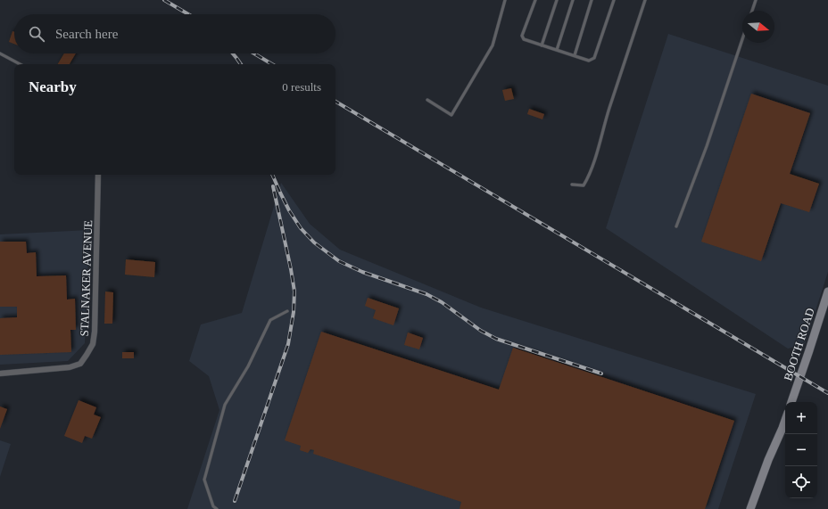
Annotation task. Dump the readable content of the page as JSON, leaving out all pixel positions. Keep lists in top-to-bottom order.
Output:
{
  "streets": {
    "street": ["STALNAKER AVENUE", "BOOTH ROAD"]
  },
  "north": "right",
  "page": {
    "search": "Search here",
    "heading": ["Nearby", "0 results"],
    "map_buttons": ["+", "−"]
  }
}
